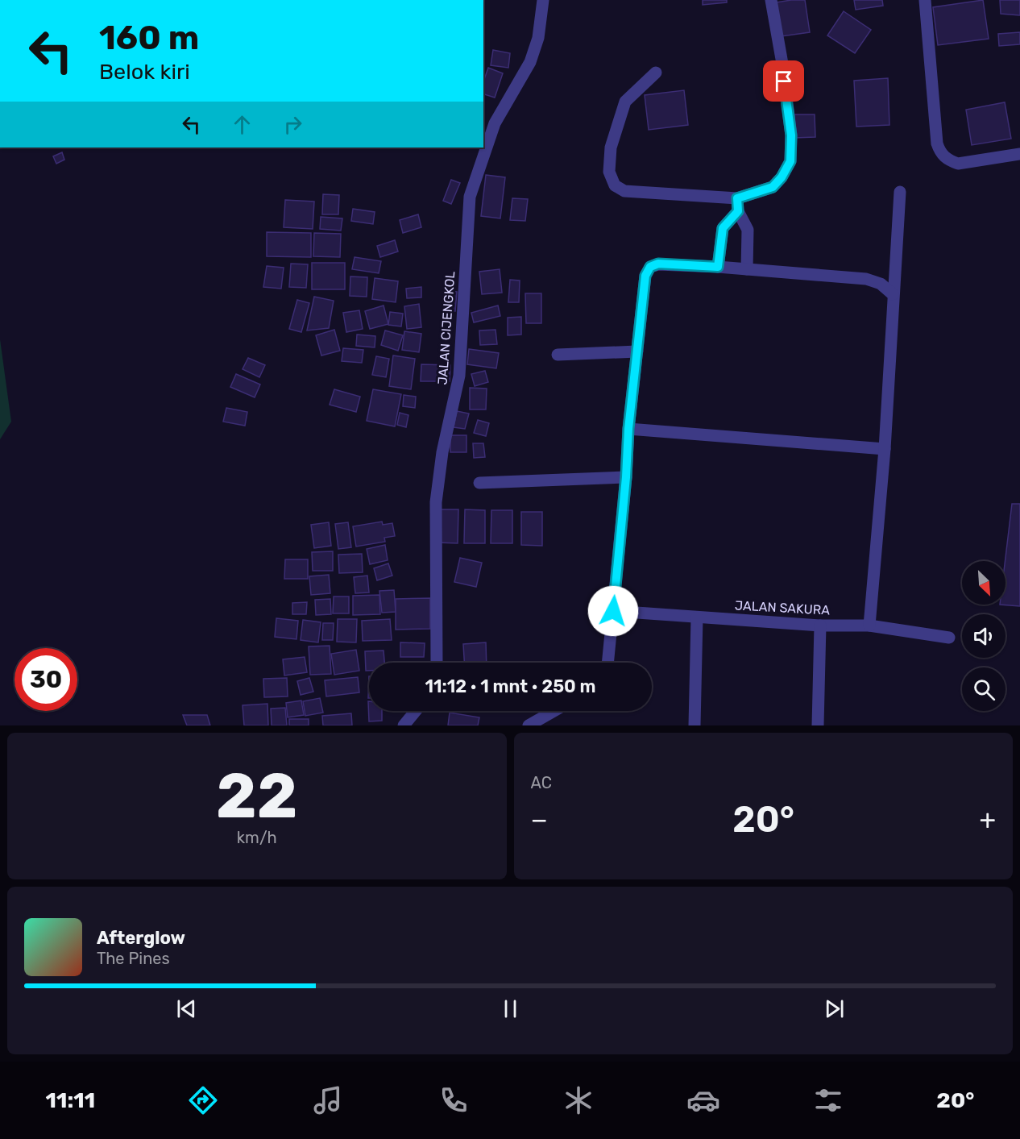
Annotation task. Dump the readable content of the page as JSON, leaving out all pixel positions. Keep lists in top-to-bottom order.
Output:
{
  "streets": {
    "street": ["JALAN CIJENGKOL", "JALAN SAKURA"]
  },
  "north": "bottom right",
  "page": {
    "turn": ["160 m", "Belok kiri"],
    "limit": "30",
    "trip": "11:12 · 1 mnt · 250 m",
    "tile": [
      ["22", "km/h"],
      "AC"
    ],
    "heat": ["−", "20°", "+"],
    "song": ["Afterglow", "The Pines"],
    "tabs": ["11:11", "20°"]
  }
}
